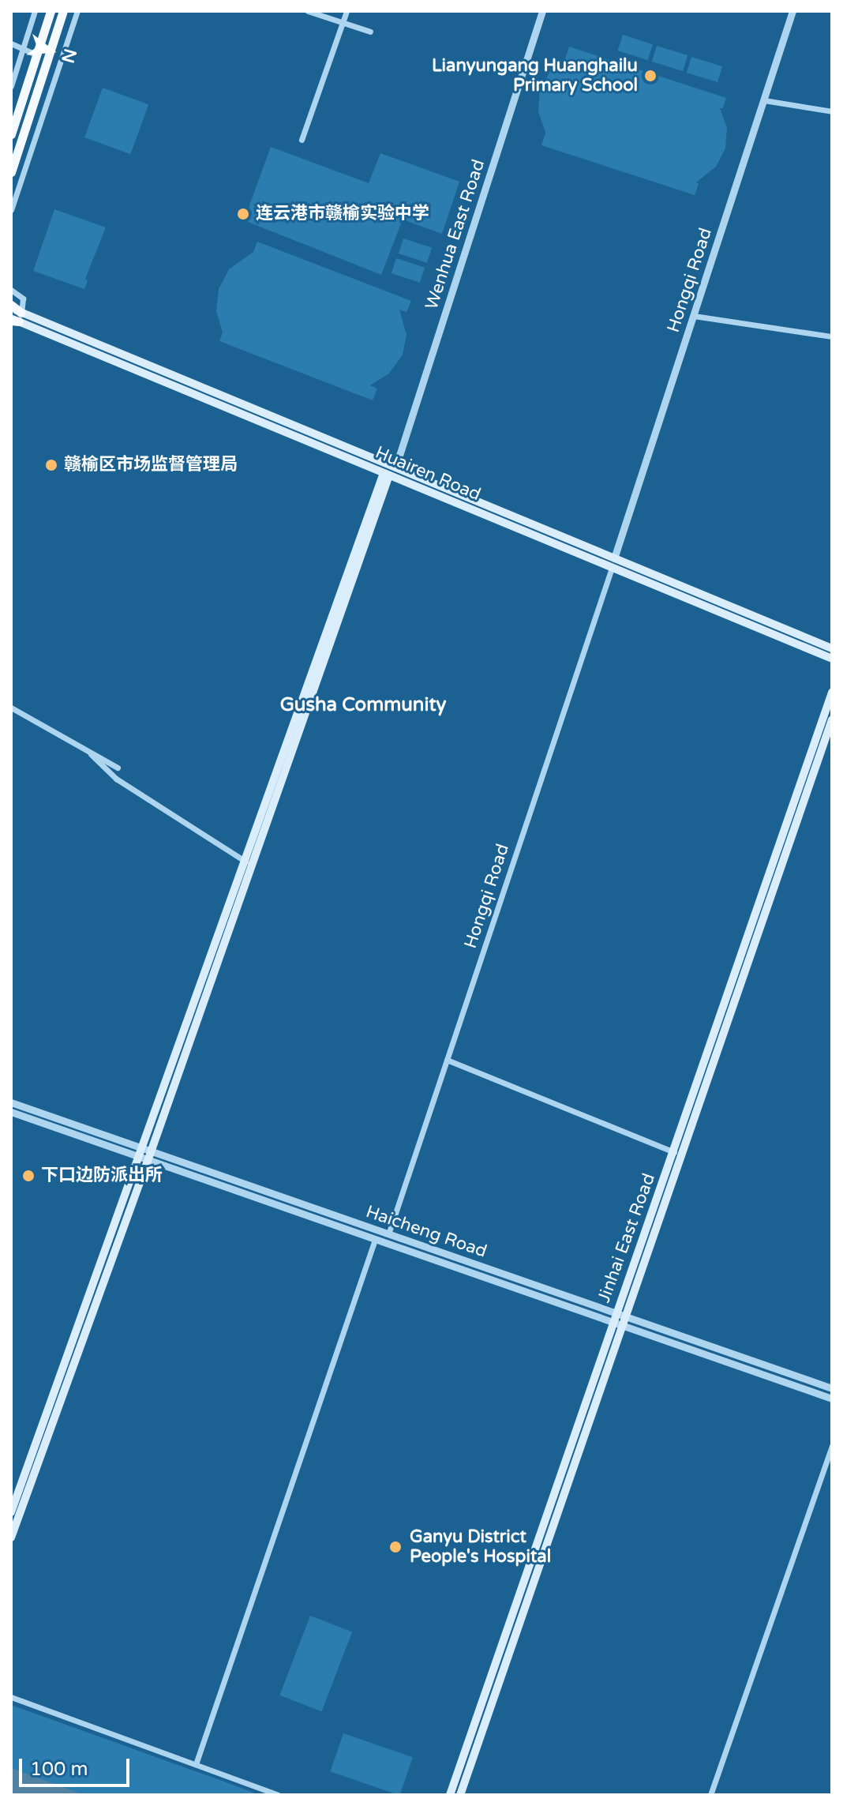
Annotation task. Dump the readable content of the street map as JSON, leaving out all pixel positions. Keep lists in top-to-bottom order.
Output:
{
  "streets": {
    "main road": ["Huairen Road", "Jinhai East Road"],
    "street": ["Wenhua East Road", "Hongqi Road", "Haicheng Road"]
  },
  "crossings": [
    ["Wenhua East Road", "Huairen Road"],
    ["Hongqi Road", "Huairen Road"],
    ["Hongqi Road", "Haicheng Road"],
    ["Haicheng Road", "Jinhai East Road"]
  ],
  "districts": ["Gusha Community"],
  "places": [
    "Lianyungang Huanghailu Primary School",
    "连云港市赣榆实验中学",
    "赣榆区市场监督管理局",
    "下口边防派出所",
    "Ganyu District People's Hospital"
  ],
  "scale_bar": "100 m",
  "north": "right"
}
